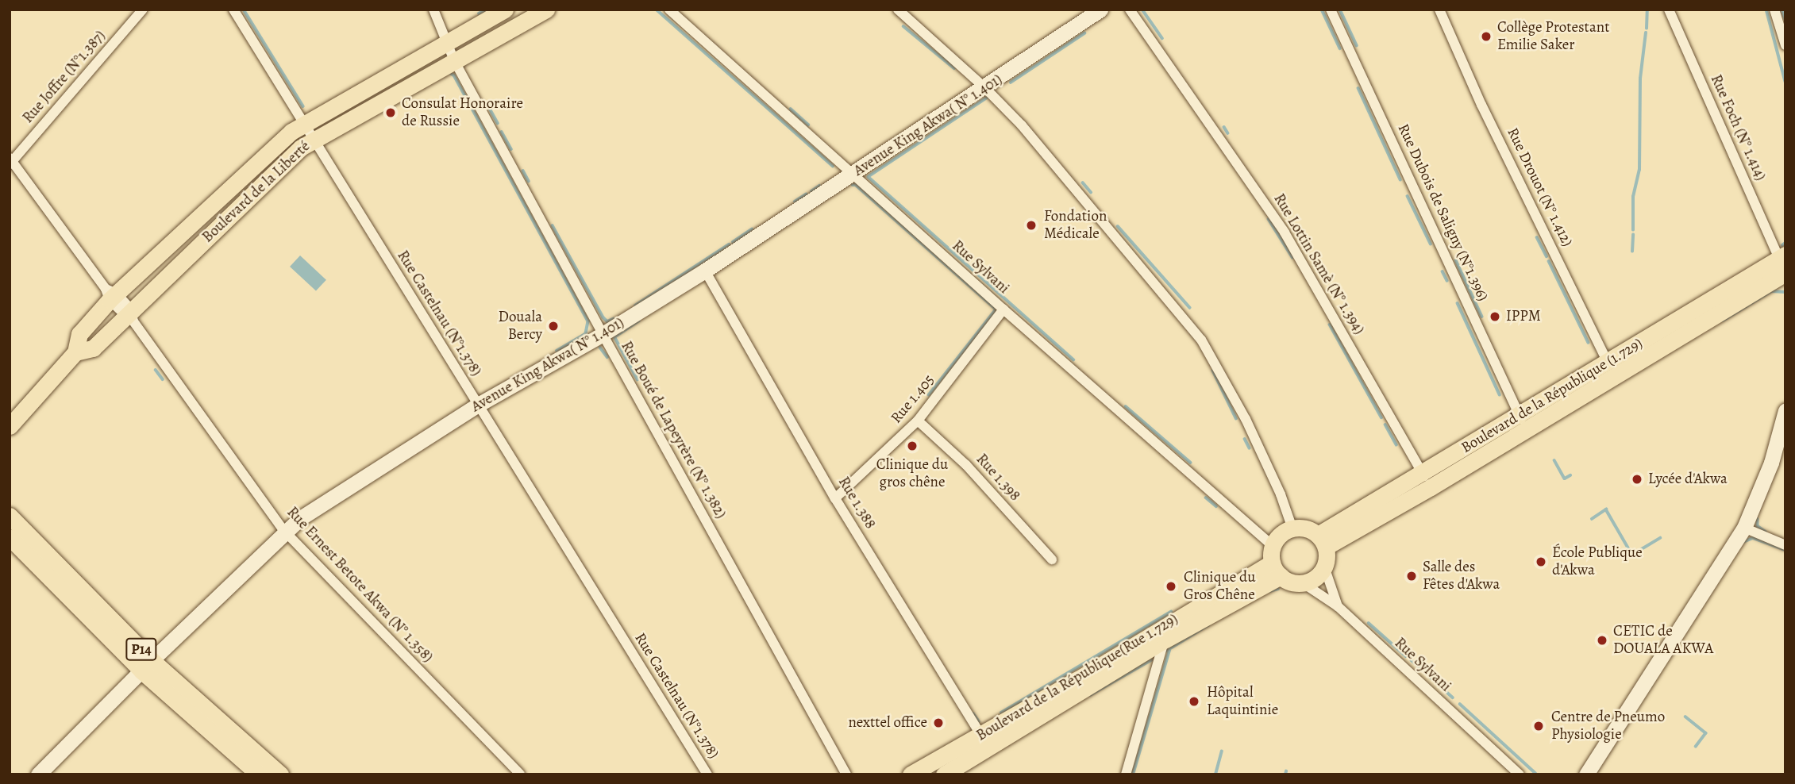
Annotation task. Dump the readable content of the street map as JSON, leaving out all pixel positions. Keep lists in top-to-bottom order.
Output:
{
  "streets": {
    "main road": [
      "Boulevard de la Liberté",
      "Boulevard de la République (1.729)",
      "P14",
      "Boulevard de la République(Rue 1.729)"
    ],
    "street": [
      "Rue Joffre (N°1.387)",
      "Avenue King Akwa( N° 1.401)",
      "Rue Foch (N° 1.414)",
      "Rue Drouot (N° 1.412)",
      "Rue Dubois de Saligny (N°1.396)",
      "Rue Lottin Samè (N° 1.394)",
      "Rue Sylvani",
      "Rue Castelnau (N°1.378)",
      "Rue 1.405",
      "Rue Boué de Lapeyrère (N° 1.382)",
      "Rue 1.398",
      "Rue 1.388",
      "Rue Ernest Betote Akwa (N° 1.358)"
    ]
  },
  "crossings": [
    ["Rue Joffre (N°1.387)", "Rue Ernest Betote Akwa (N° 1.358)"],
    ["Avenue King Akwa( N° 1.401)", "Rue Sylvani"],
    ["Avenue King Akwa( N° 1.401)", "Rue Castelnau (N°1.378)"],
    ["Avenue King Akwa( N° 1.401)", "Rue Boué de Lapeyrère (N° 1.382)"],
    ["Avenue King Akwa( N° 1.401)", "Rue 1.388"],
    ["Avenue King Akwa( N° 1.401)", "Rue Ernest Betote Akwa (N° 1.358)"],
    ["Avenue King Akwa( N° 1.401)", "P14"],
    ["Rue Foch (N° 1.414)", "Boulevard de la République (1.729)"],
    ["Rue Drouot (N° 1.412)", "Boulevard de la République (1.729)"],
    ["Boulevard de la Liberté", "Rue Castelnau (N°1.378)"],
    ["Boulevard de la Liberté", "Rue Boué de Lapeyrère (N° 1.382)"],
    ["Boulevard de la Liberté", "Rue Ernest Betote Akwa (N° 1.358)"],
    ["Rue Dubois de Saligny (N°1.396)", "Boulevard de la République (1.729)"],
    ["Rue Lottin Samè (N° 1.394)", "Boulevard de la République (1.729)"],
    ["Rue Sylvani", "Boulevard de la République (1.729)"],
    ["Rue Sylvani", "Rue 1.405"],
    ["Rue Sylvani", "Boulevard de la République(Rue 1.729)"],
    ["Boulevard de la République (1.729)", "Boulevard de la République(Rue 1.729)"],
    ["Rue 1.405", "Rue 1.398"],
    ["Rue 1.405", "Rue 1.388"],
    ["Rue 1.388", "Boulevard de la République(Rue 1.729)"]
  ],
  "places": [
    "Collège Protestant Emilie Saker",
    "Consulat Honoraire de Russie",
    "Fondation Médicale",
    "IPPM",
    "Douala Bercy",
    "Clinique du gros chêne",
    "Lycée d'Akwa",
    "École Publique d'Akwa",
    "Salle des Fêtes d'Akwa",
    "Clinique du Gros Chêne",
    "CETIC de DOUALA AKWA",
    "Hôpital Laquintinie",
    "nexttel office",
    "Centre de Pneumo Physiologie"
  ]
}
